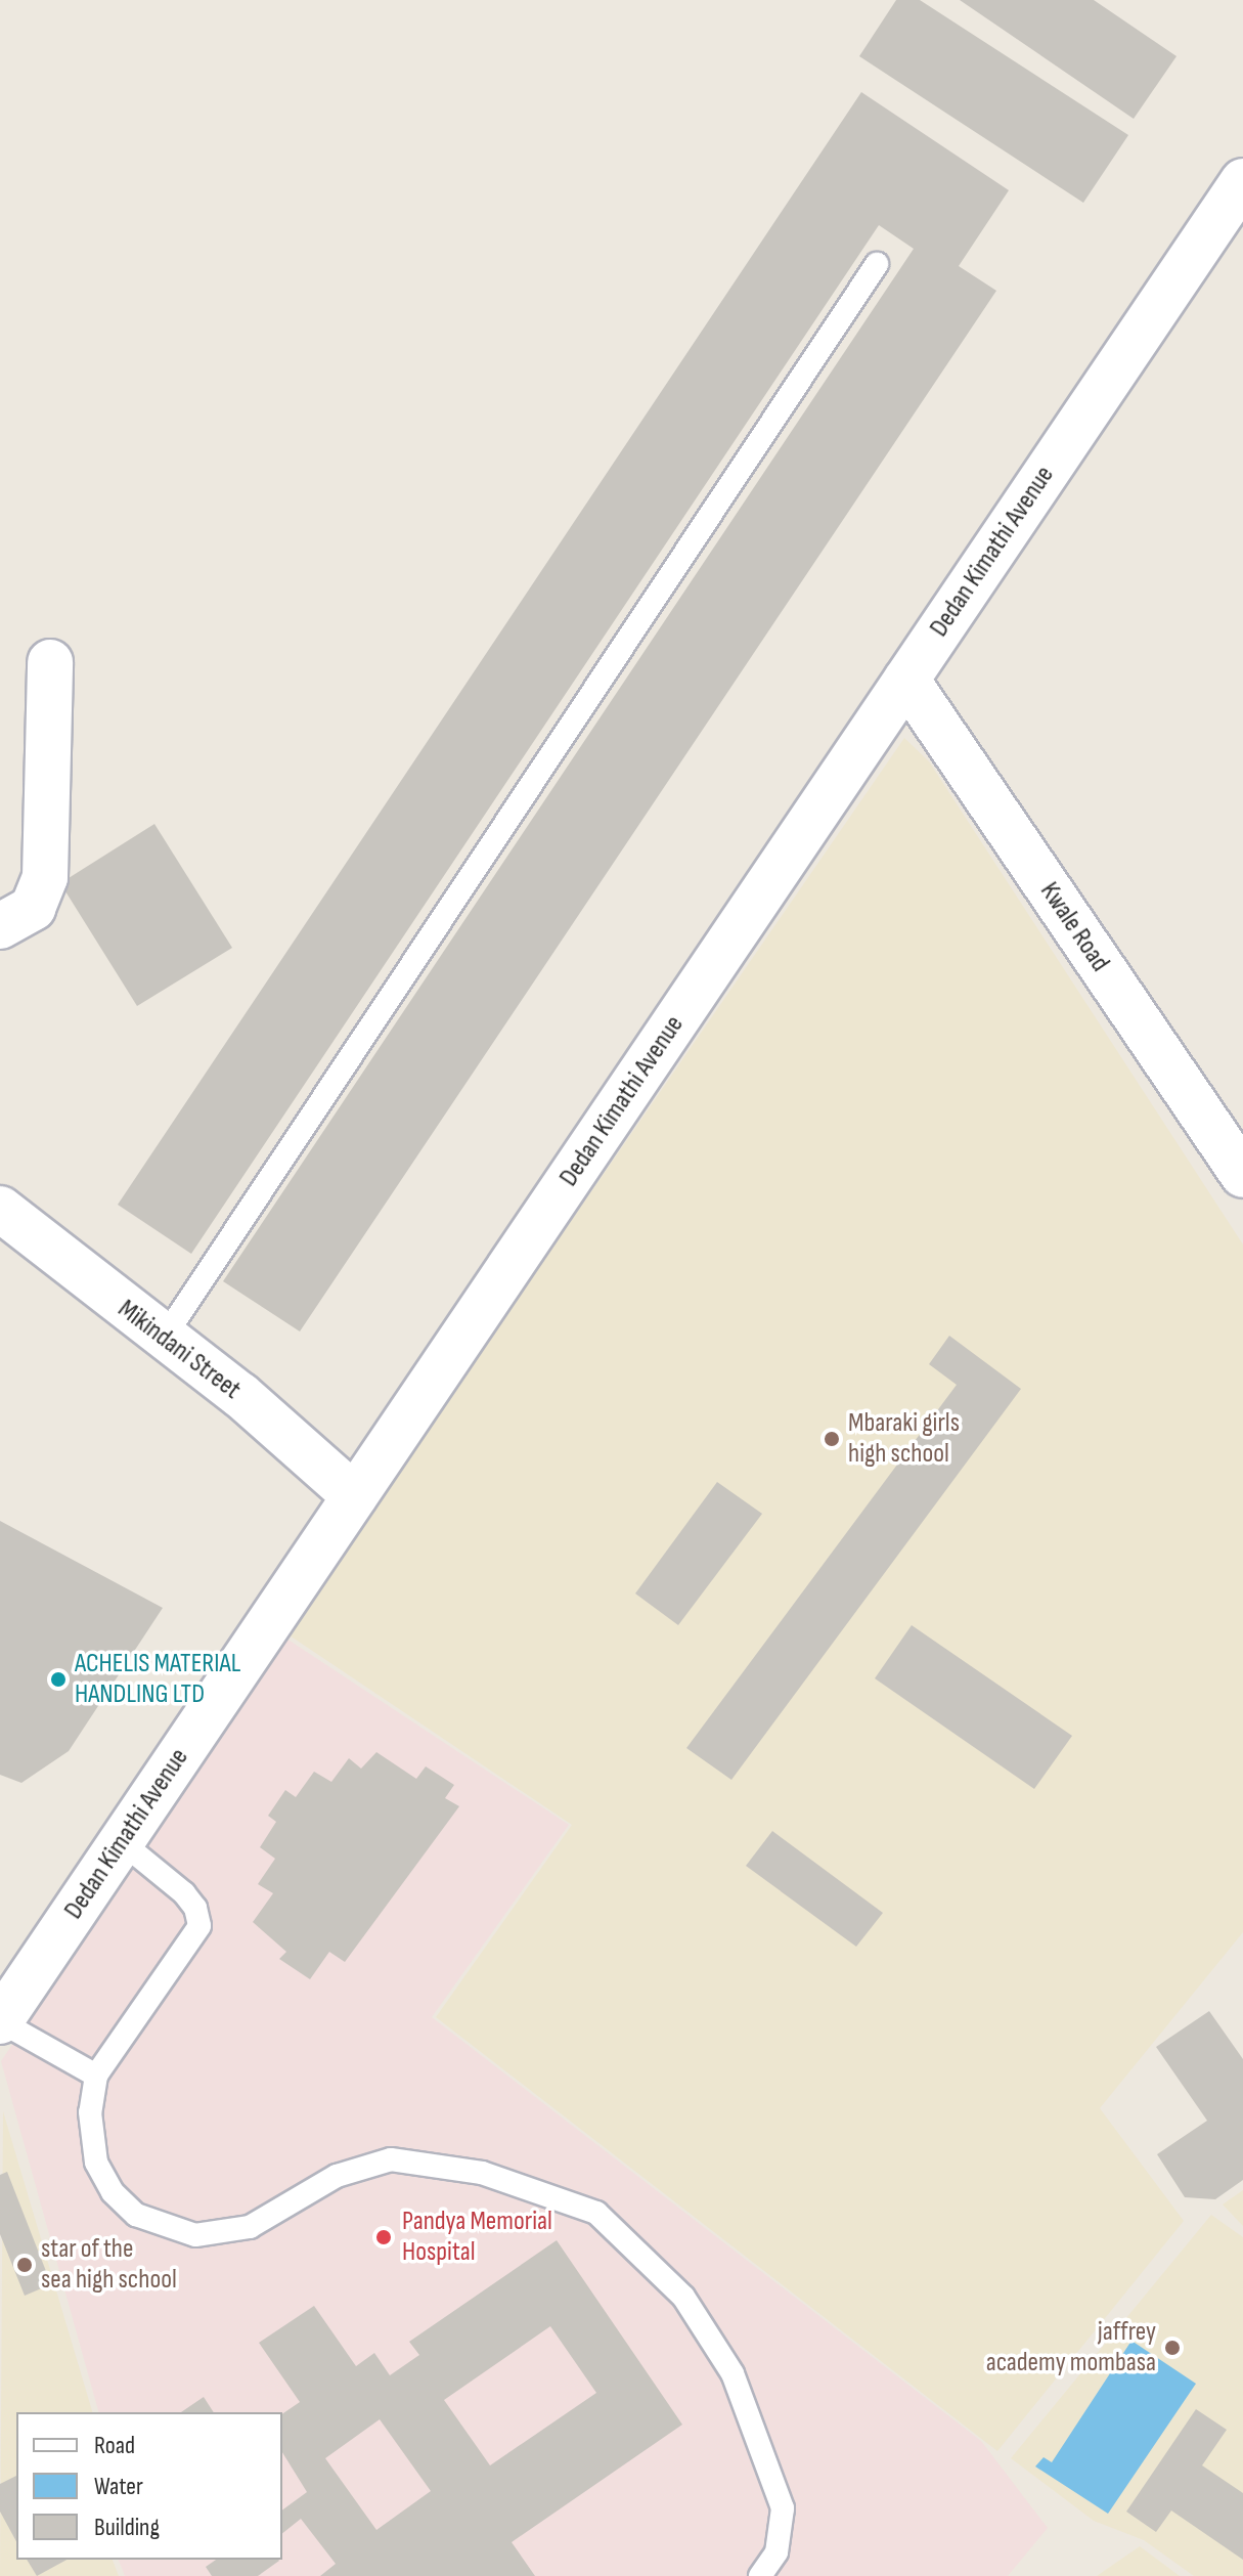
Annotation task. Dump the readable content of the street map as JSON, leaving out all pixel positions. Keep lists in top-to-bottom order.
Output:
{
  "streets": {
    "street": ["Dedan Kimathi Avenue", "Kwale Road", "Mikindani Street"]
  },
  "crossings": [
    ["Dedan Kimathi Avenue", "Kwale Road"],
    ["Dedan Kimathi Avenue", "Mikindani Street"]
  ],
  "places": [
    "Mbaraki girls high school",
    "ACHELIS MATERIAL HANDLING LTD",
    "Pandya Memorial Hospital",
    "star of the sea high school",
    "jaffrey academy mombasa"
  ],
  "legend": ["Road", "Water", "Building"]
}
